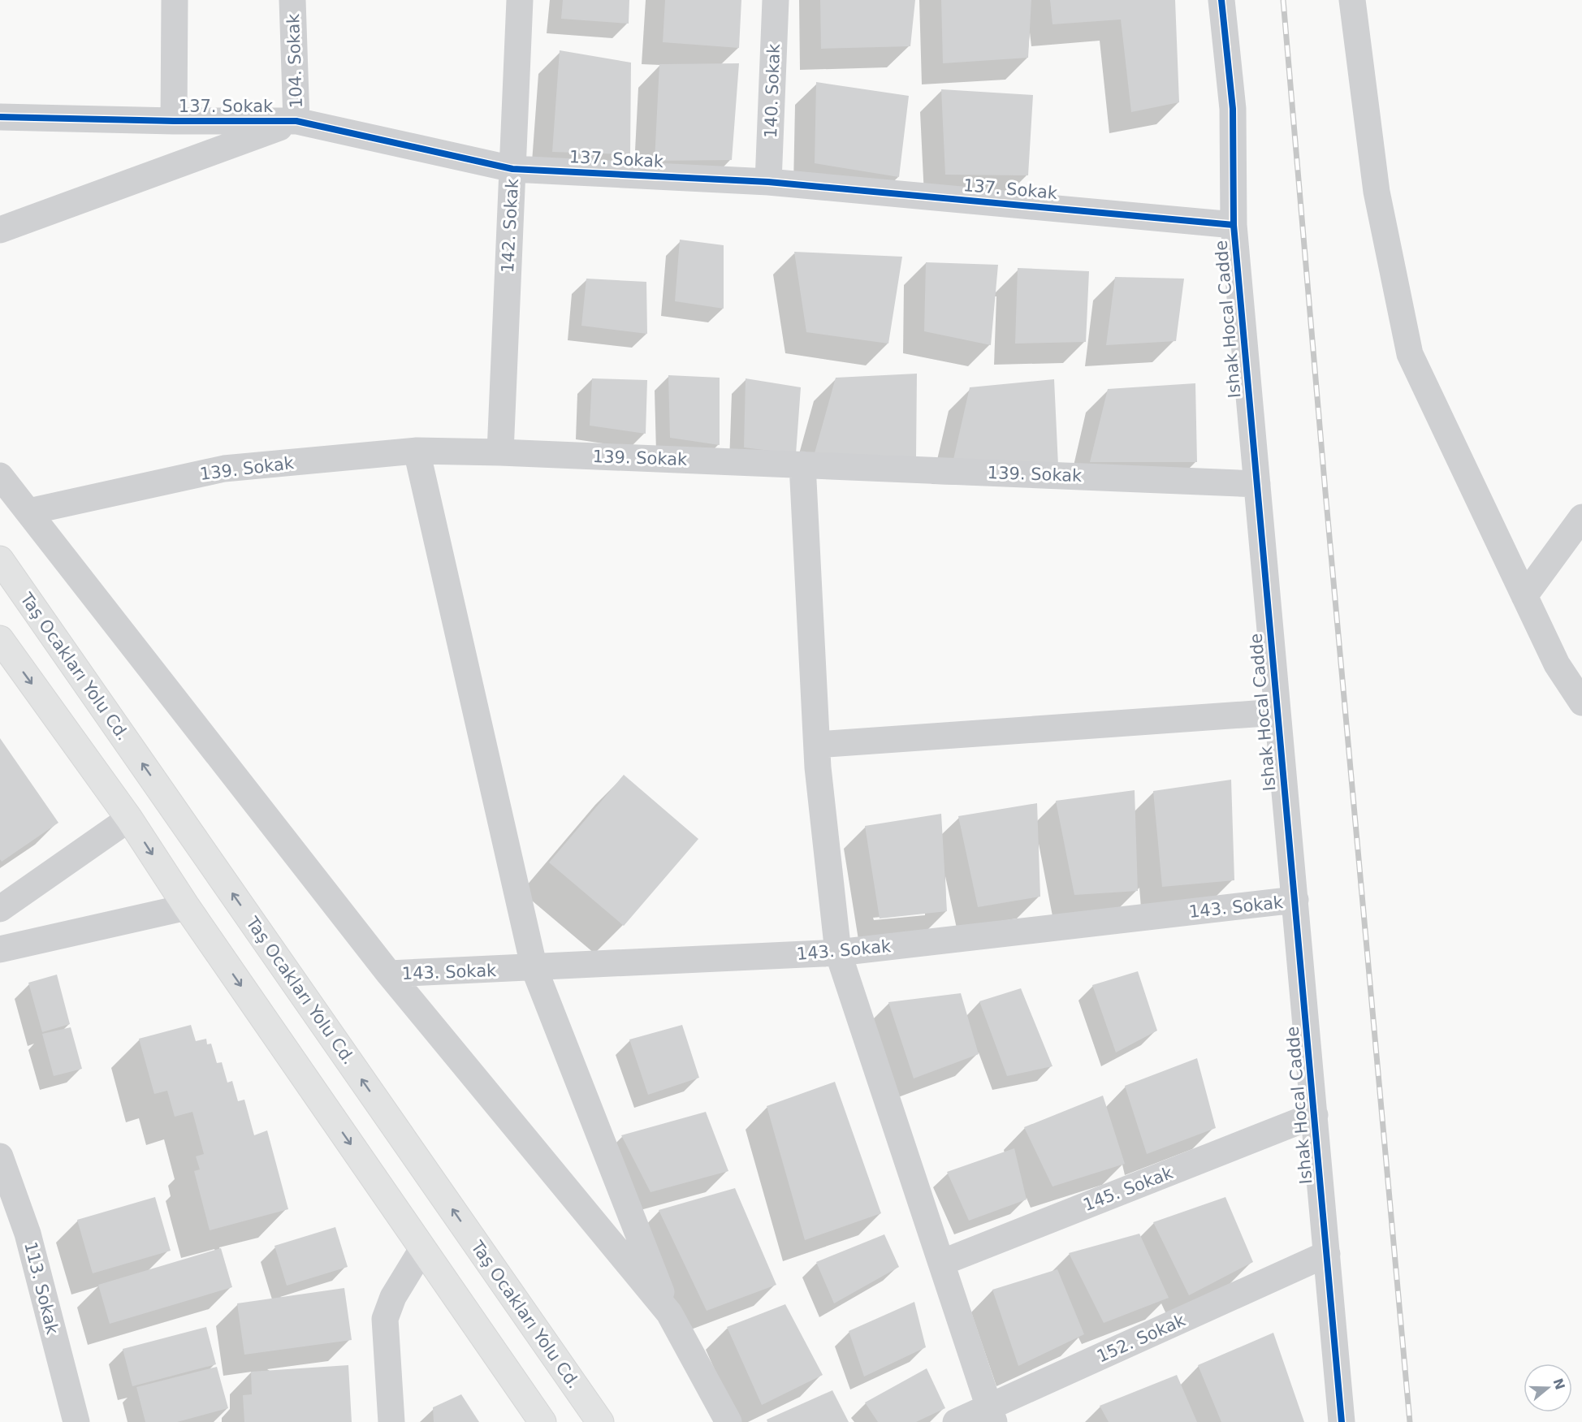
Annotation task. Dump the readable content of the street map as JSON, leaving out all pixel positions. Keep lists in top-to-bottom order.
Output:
{
  "streets": {
    "main road": ["Taş Ocakları Yolu Cd."],
    "street": [
      "104. Sokak",
      "140. Sokak",
      "137. Sokak",
      "142. Sokak",
      "Ishak Hocal Cadde",
      "139. Sokak",
      "143. Sokak",
      "145. Sokak",
      "113. Sokak",
      "152. Sokak"
    ]
  },
  "crossings": [
    ["104. Sokak", "137. Sokak"],
    ["140. Sokak", "137. Sokak"],
    ["137. Sokak", "142. Sokak"],
    ["137. Sokak", "Ishak Hocal Cadde"],
    ["142. Sokak", "139. Sokak"],
    ["Ishak Hocal Cadde", "139. Sokak"],
    ["Ishak Hocal Cadde", "143. Sokak"],
    ["Ishak Hocal Cadde", "145. Sokak"],
    ["Ishak Hocal Cadde", "152. Sokak"]
  ],
  "north": "right"
}
